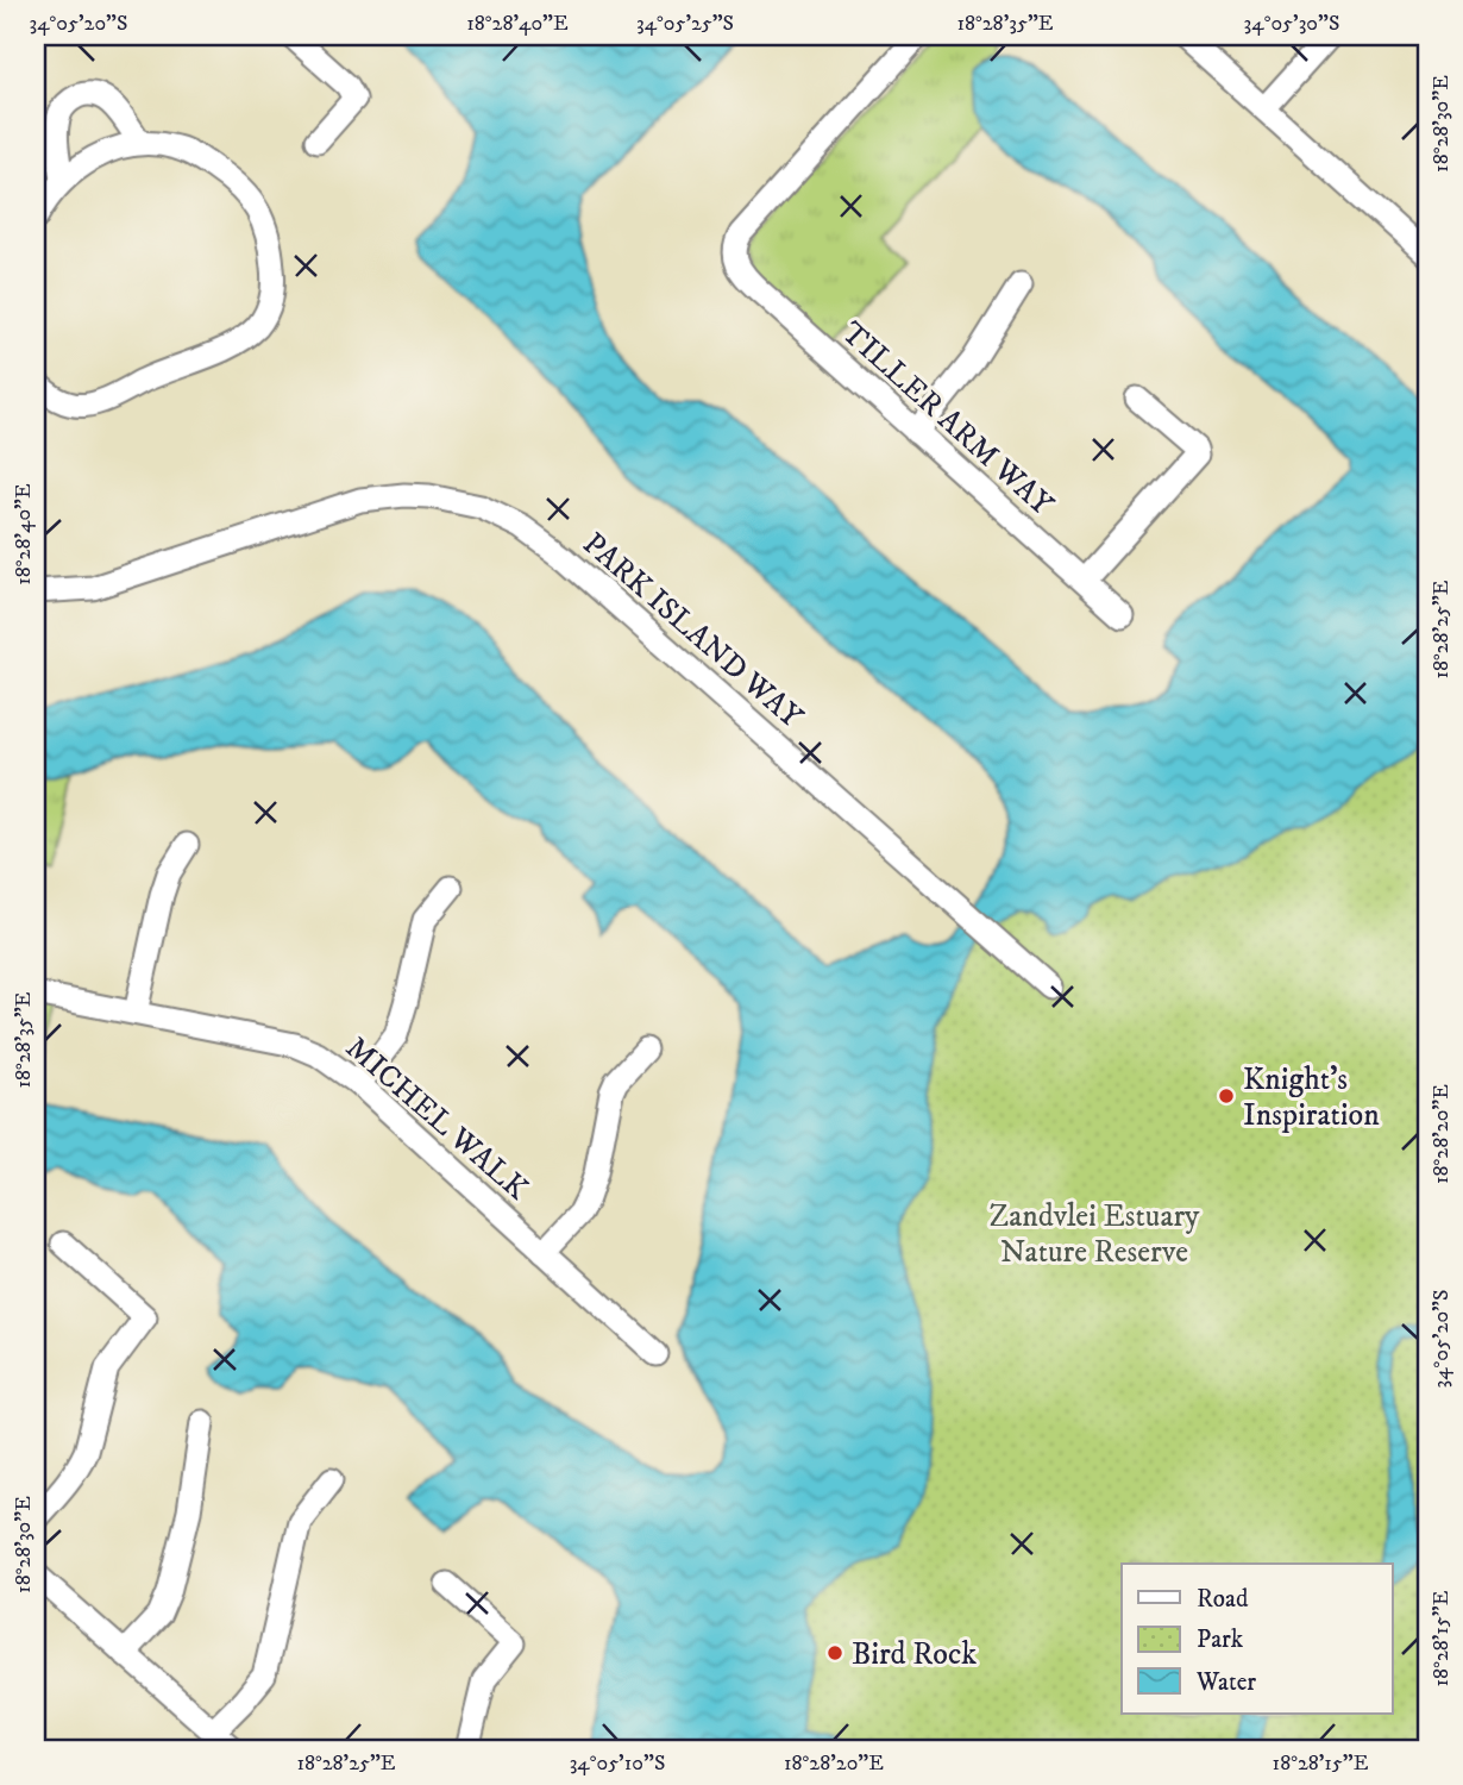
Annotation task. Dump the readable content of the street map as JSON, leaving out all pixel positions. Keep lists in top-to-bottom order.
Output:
{
  "streets": {
    "street": ["TILLER ARM WAY", "PARK ISLAND WAY", "MICHEL WALK"]
  },
  "parks": ["Zandvlei Estuary Nature Reserve"],
  "places": ["Knight's Inspiration", "Bird Rock"],
  "legend": ["Road", "Park", "Water"],
  "coordinates": [
    "34°05'20\"S",
    "18°28'40\"E",
    "34°05'25\"S",
    "18°28'35\"E",
    "34°05'30\"S",
    "18°28'30\"E",
    "18°28'25\"E",
    "18°28'20\"E",
    "18°28'15\"E",
    "34°05'10\"S"
  ]
}
